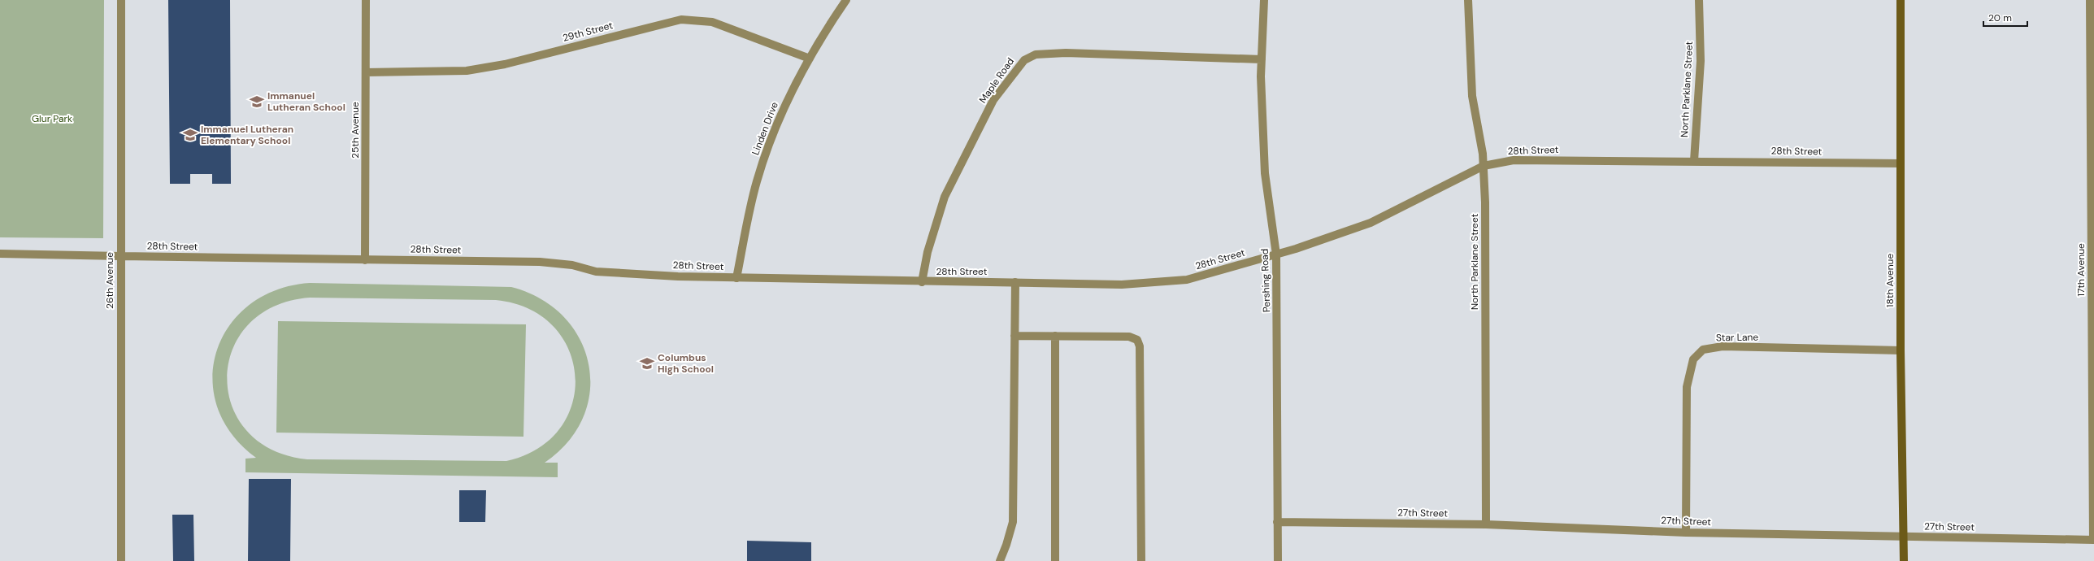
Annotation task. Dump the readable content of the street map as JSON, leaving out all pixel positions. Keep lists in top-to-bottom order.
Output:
{
  "streets": {
    "main road": ["18th Avenue"],
    "street": [
      "29th Street",
      "Maple Road",
      "North Parklane Street",
      "Linden Drive",
      "25th Avenue",
      "28th Street",
      "17th Avenue",
      "26th Avenue",
      "Pershing Road",
      "Star Lane",
      "27th Street"
    ]
  },
  "crossings": [
    ["29th Street", "Linden Drive"],
    ["29th Street", "25th Avenue"],
    ["Maple Road", "28th Street"],
    ["Maple Road", "Pershing Road"],
    ["North Parklane Street", "28th Street"],
    ["North Parklane Street", "27th Street"],
    ["Linden Drive", "28th Street"],
    ["25th Avenue", "28th Street"],
    ["28th Street", "26th Avenue"],
    ["28th Street", "Pershing Road"],
    ["28th Street", "18th Avenue"],
    ["17th Avenue", "27th Street"],
    ["Pershing Road", "27th Street"],
    ["18th Avenue", "Star Lane"],
    ["18th Avenue", "27th Street"],
    ["Star Lane", "27th Street"]
  ],
  "parks": ["Glur Park"],
  "places": {
    "school or university": ["Immanuel Lutheran School", "Immanuel Lutheran Elementary School", "Columbus High School"]
  },
  "scale_bar": "20 m"
}
